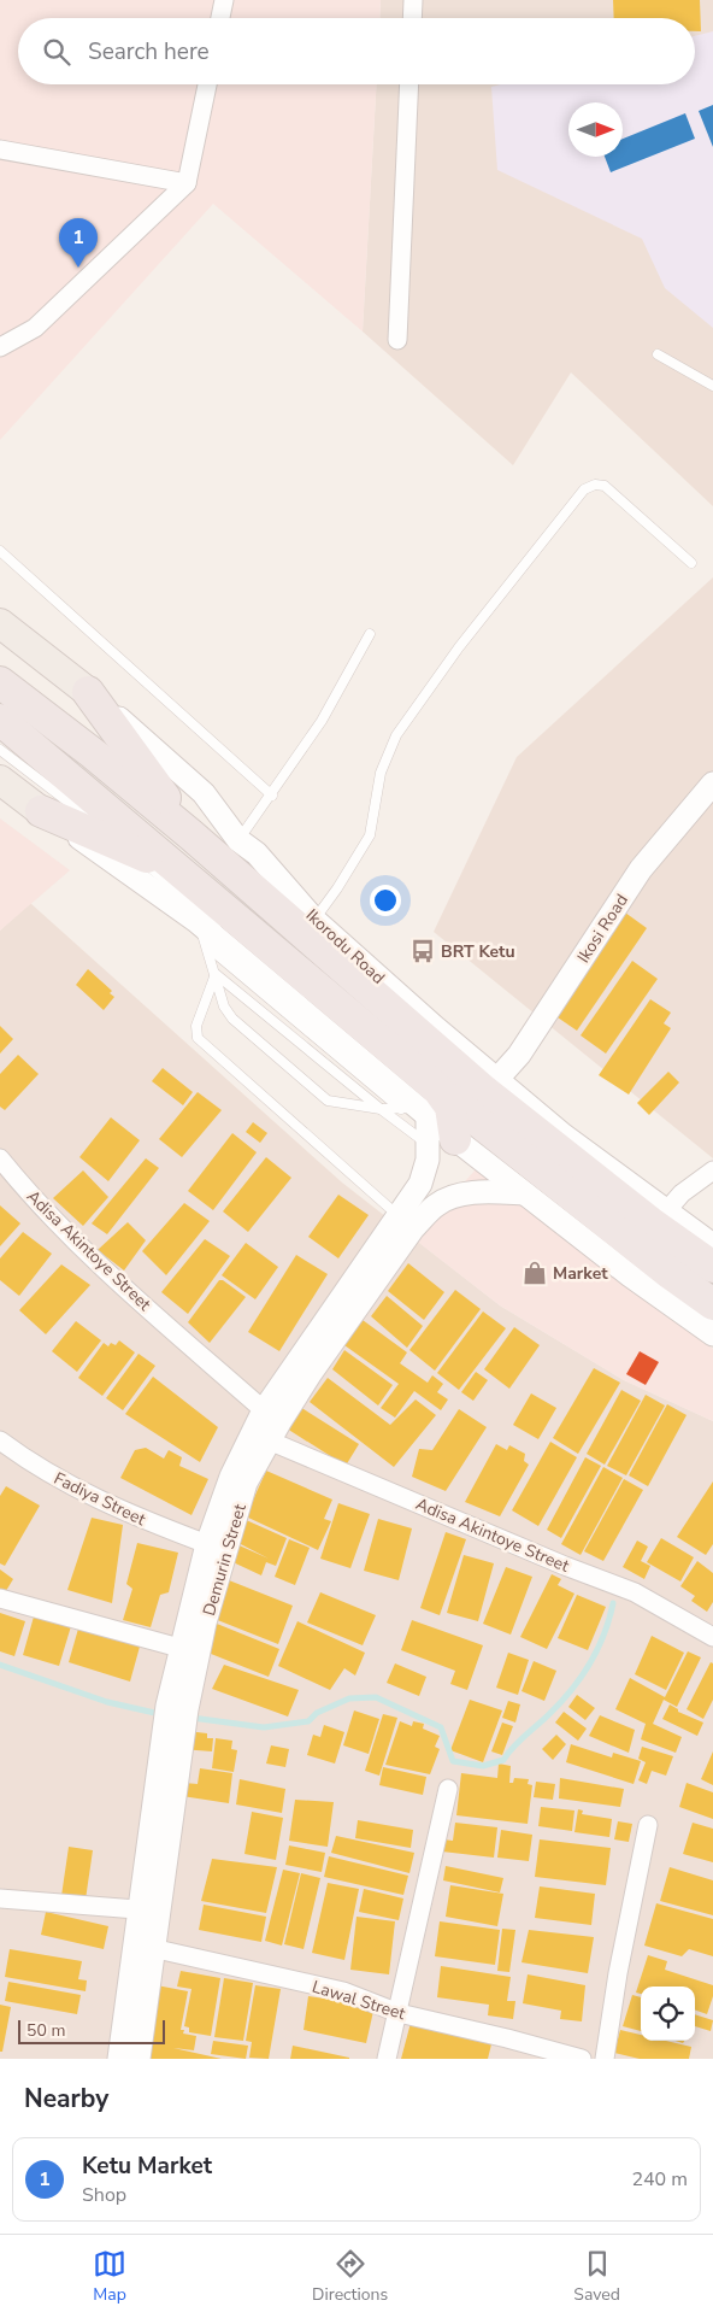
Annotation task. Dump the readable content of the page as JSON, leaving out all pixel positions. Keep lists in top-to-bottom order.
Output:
{
  "streets": {
    "highway": ["Ikorodu Road"],
    "street": [
      "Ikosi Road",
      "Adisa Akintoye Street",
      "Fadiya Street",
      "Demurin Street",
      "Lawal Street"
    ]
  },
  "crossings": [
    ["Ikosi Road", "Ikorodu Road"],
    ["Adisa Akintoye Street", "Demurin Street"],
    ["Fadiya Street", "Demurin Street"],
    ["Demurin Street", "Lawal Street"]
  ],
  "places": {
    "bus stop": ["BRT Ketu"],
    "shop": ["Market"]
  },
  "scale_bar": "50 m",
  "north": "right",
  "page": {
    "search": "Search here",
    "pins": "1",
    "scale": "50 m",
    "heading": "Nearby",
    "list": [
      {
        "mark": "1",
        "name": "Ketu Market",
        "note": "Shop",
        "value": "240 m"
      }
    ],
    "nav": ["Map", "Directions", "Saved"]
  }
}
